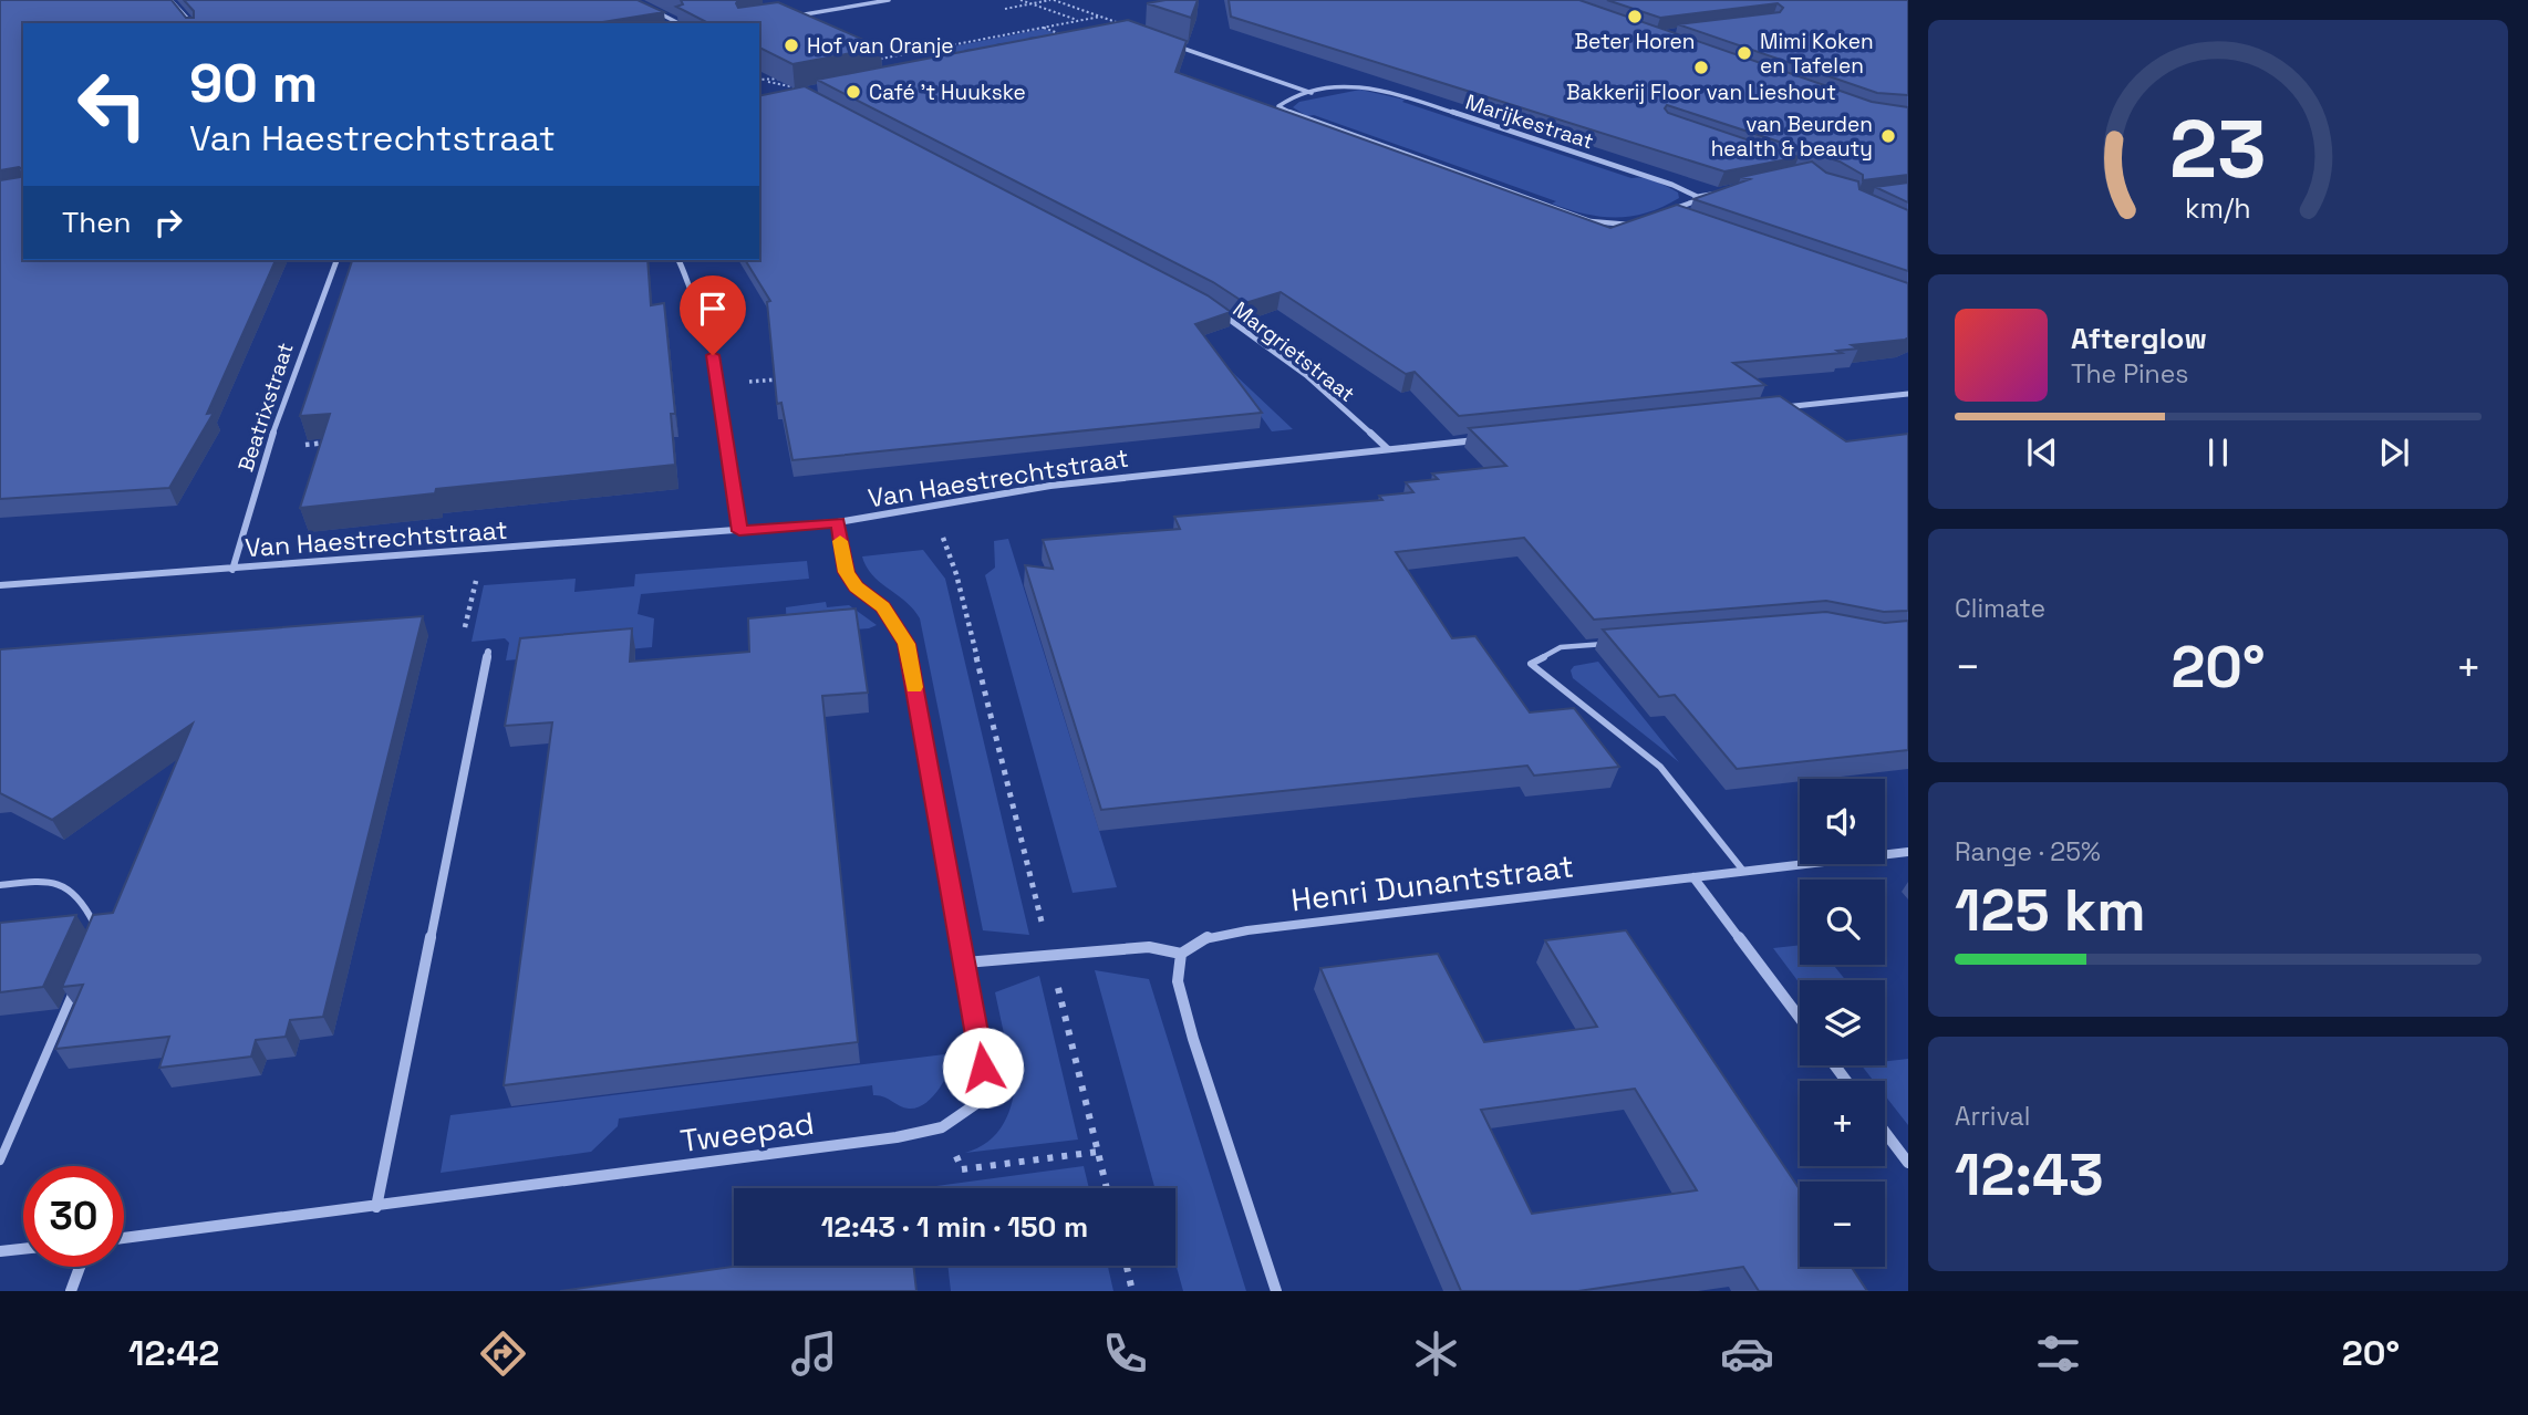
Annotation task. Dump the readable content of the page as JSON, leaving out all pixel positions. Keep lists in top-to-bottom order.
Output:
{
  "streets": {
    "street": [
      "Marijkestraat",
      "Margrietstraat",
      "Beatrixstraat",
      "Van Haestrechtstraat",
      "Henri Dunantstraat",
      "Tweepad"
    ]
  },
  "crossings": [
    ["Margrietstraat", "Van Haestrechtstraat"],
    ["Beatrixstraat", "Van Haestrechtstraat"],
    ["Van Haestrechtstraat", "Tweepad"]
  ],
  "places": [
    "Beter Horen",
    "Hof van Oranje",
    "Mimi Koken en Tafelen",
    "Bakkerij Floor van Lieshout",
    "Café 't Huukske",
    "van Beurden health & beauty"
  ],
  "page": {
    "turn": ["90 m", "Van Haestrechtstraat"],
    "then": "Then",
    "song": ["Afterglow", "The Pines"],
    "tile": [
      "Climate",
      ["Range · 25%", "125 km"],
      ["Arrival", "12:43"]
    ],
    "heat": ["−", "20°", "+"],
    "map_buttons": ["+", "−"],
    "limit": "30",
    "trip": "12:43 · 1 min · 150 m",
    "tabs": ["12:42", "20°"],
    "gauge": ["23", "km/h"]
  }
}
